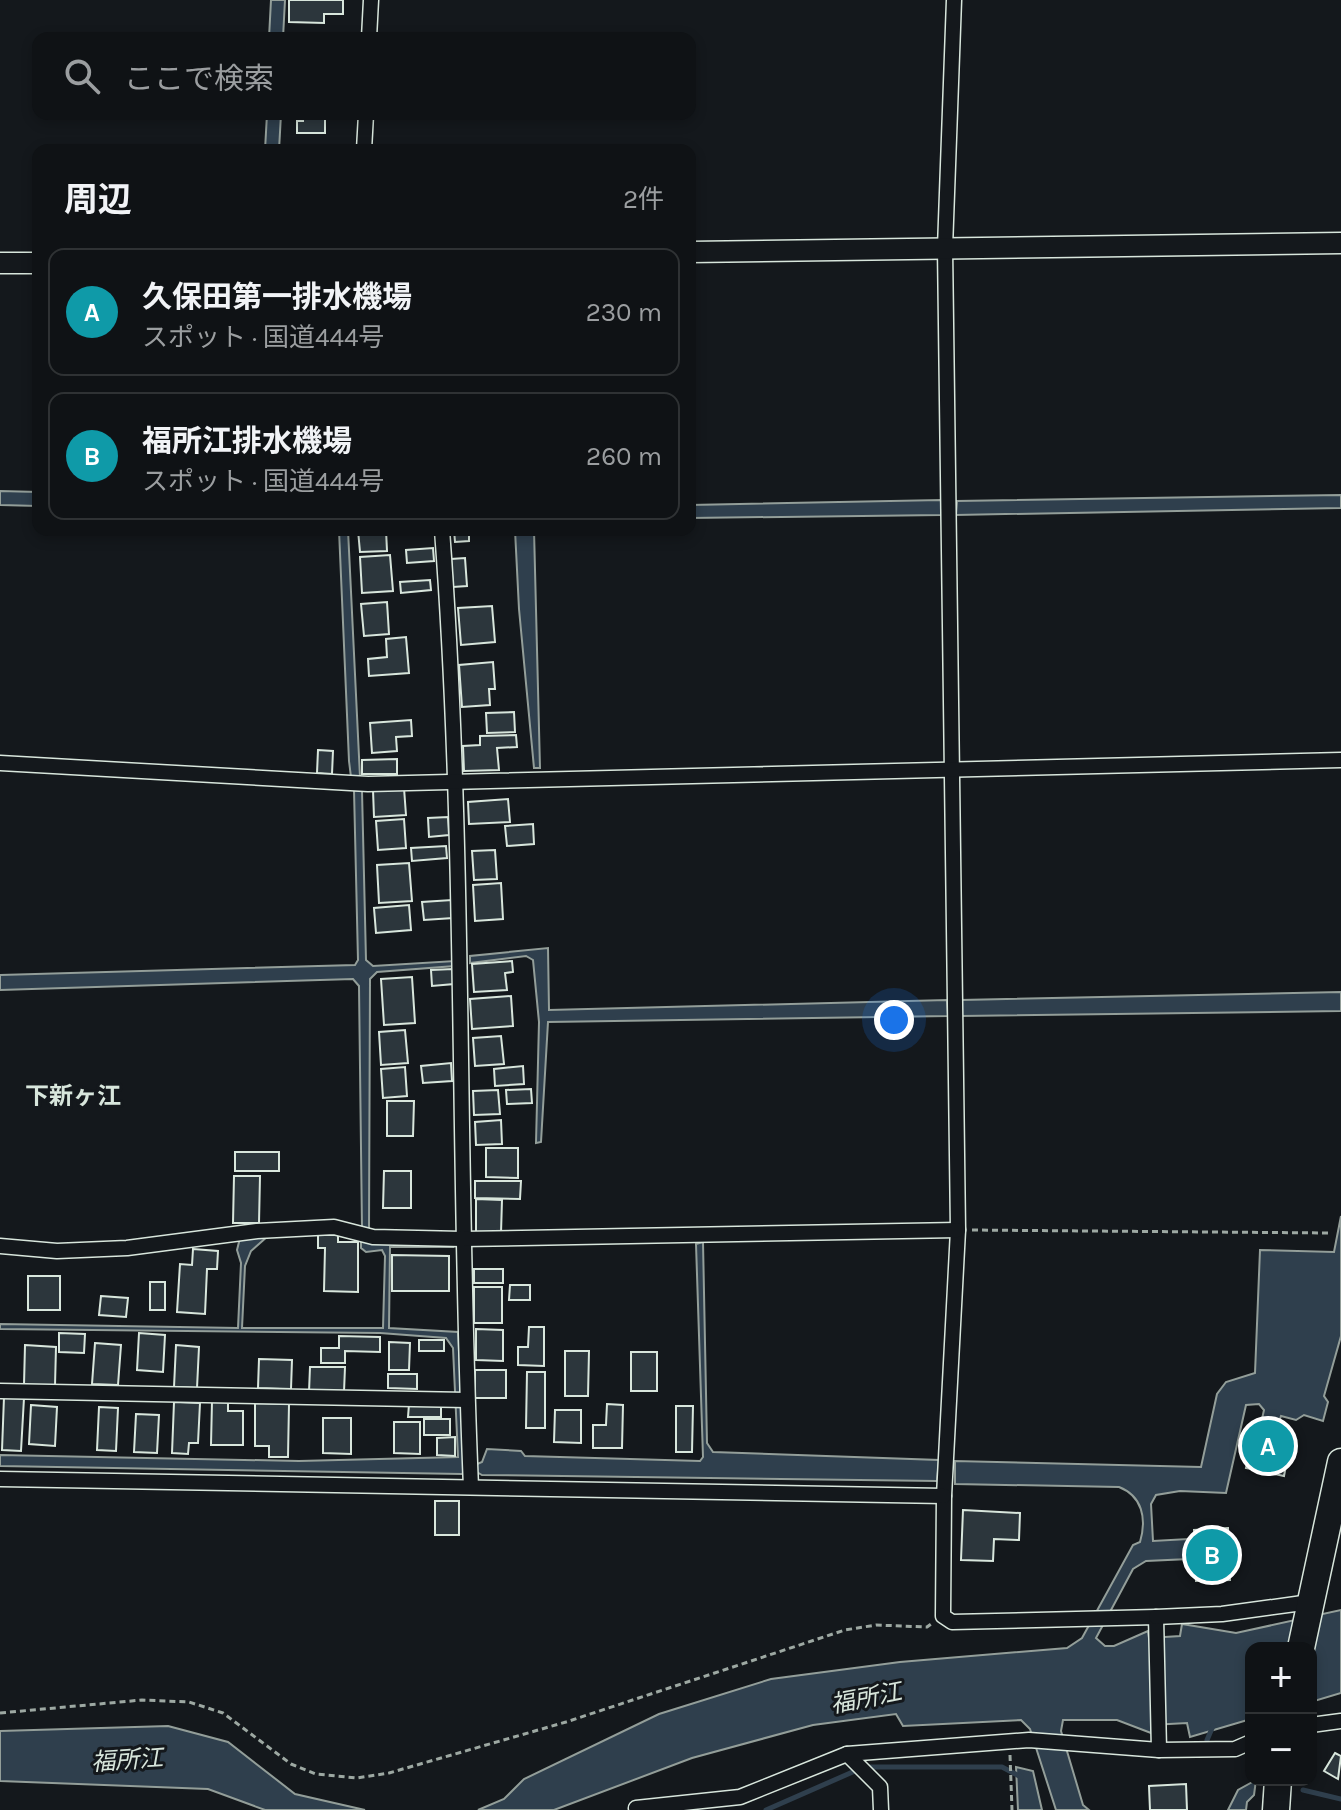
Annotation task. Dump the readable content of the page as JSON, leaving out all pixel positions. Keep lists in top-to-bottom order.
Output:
{
  "districts": ["下新ヶ江"],
  "water": ["福所江"],
  "page": {
    "search": "ここで検索",
    "heading": ["周辺", "2件"],
    "list": [
      {
        "mark": "A",
        "name": "久保田第一排水機場",
        "note": "スポット · 国道444号",
        "value": "230 m"
      },
      {
        "mark": "B",
        "name": "福所江排水機場",
        "note": "スポット · 国道444号",
        "value": "260 m"
      }
    ],
    "pins": ["A", "B"],
    "map_buttons": ["+", "−"]
  }
}
